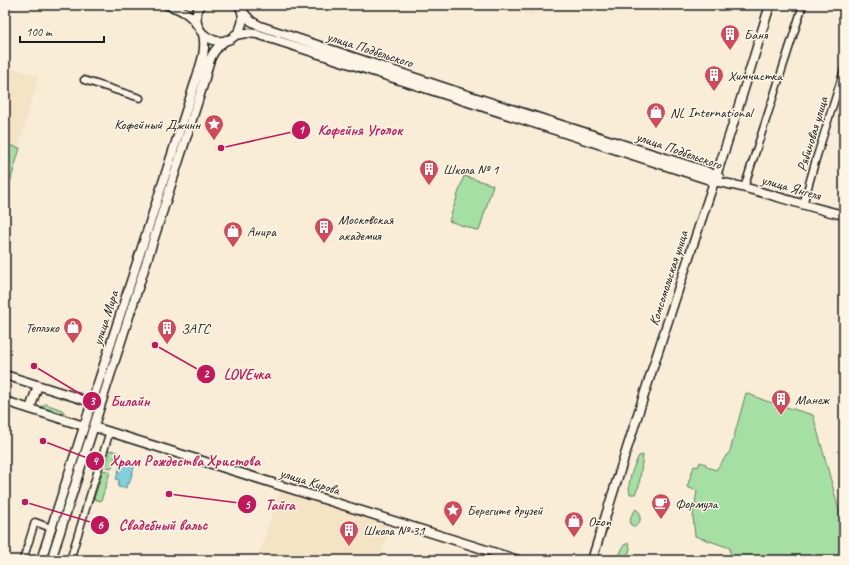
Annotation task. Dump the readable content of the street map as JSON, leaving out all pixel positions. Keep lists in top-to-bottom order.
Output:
{
  "streets": {
    "main road": [
      "улица Подбельского",
      "улица Янгеля",
      "Комсомольская улица",
      "улица Мира",
      "улица Кирова"
    ],
    "street": ["Рябиновая улица"]
  },
  "crossings": [
    ["улица Подбельского", "улица Янгеля"],
    ["улица Подбельского", "Комсомольская улица"],
    ["Рябиновая улица", "улица Янгеля"],
    ["улица Мира", "улица Кирова"]
  ],
  "places": {
    "building": [
      "Баня",
      "Химчистка",
      "Школа № 1",
      "Московская академия",
      "ЗАГС",
      "Манеж",
      "Школа № 31"
    ],
    "shop": [
      "NL International",
      "Анира",
      "Теплэко",
      "Ozon"
    ],
    "place": ["Кофейный Джинн", "Берегите друзей"],
    "other": [
      "Кофейня Уголок",
      "LOVEчка",
      "Билайн",
      "Храм Рождества Христова",
      "Тайга",
      "Свадебный вальс"
    ],
    "cafe": ["Формула"]
  },
  "scale_bar": "100 m"
}
